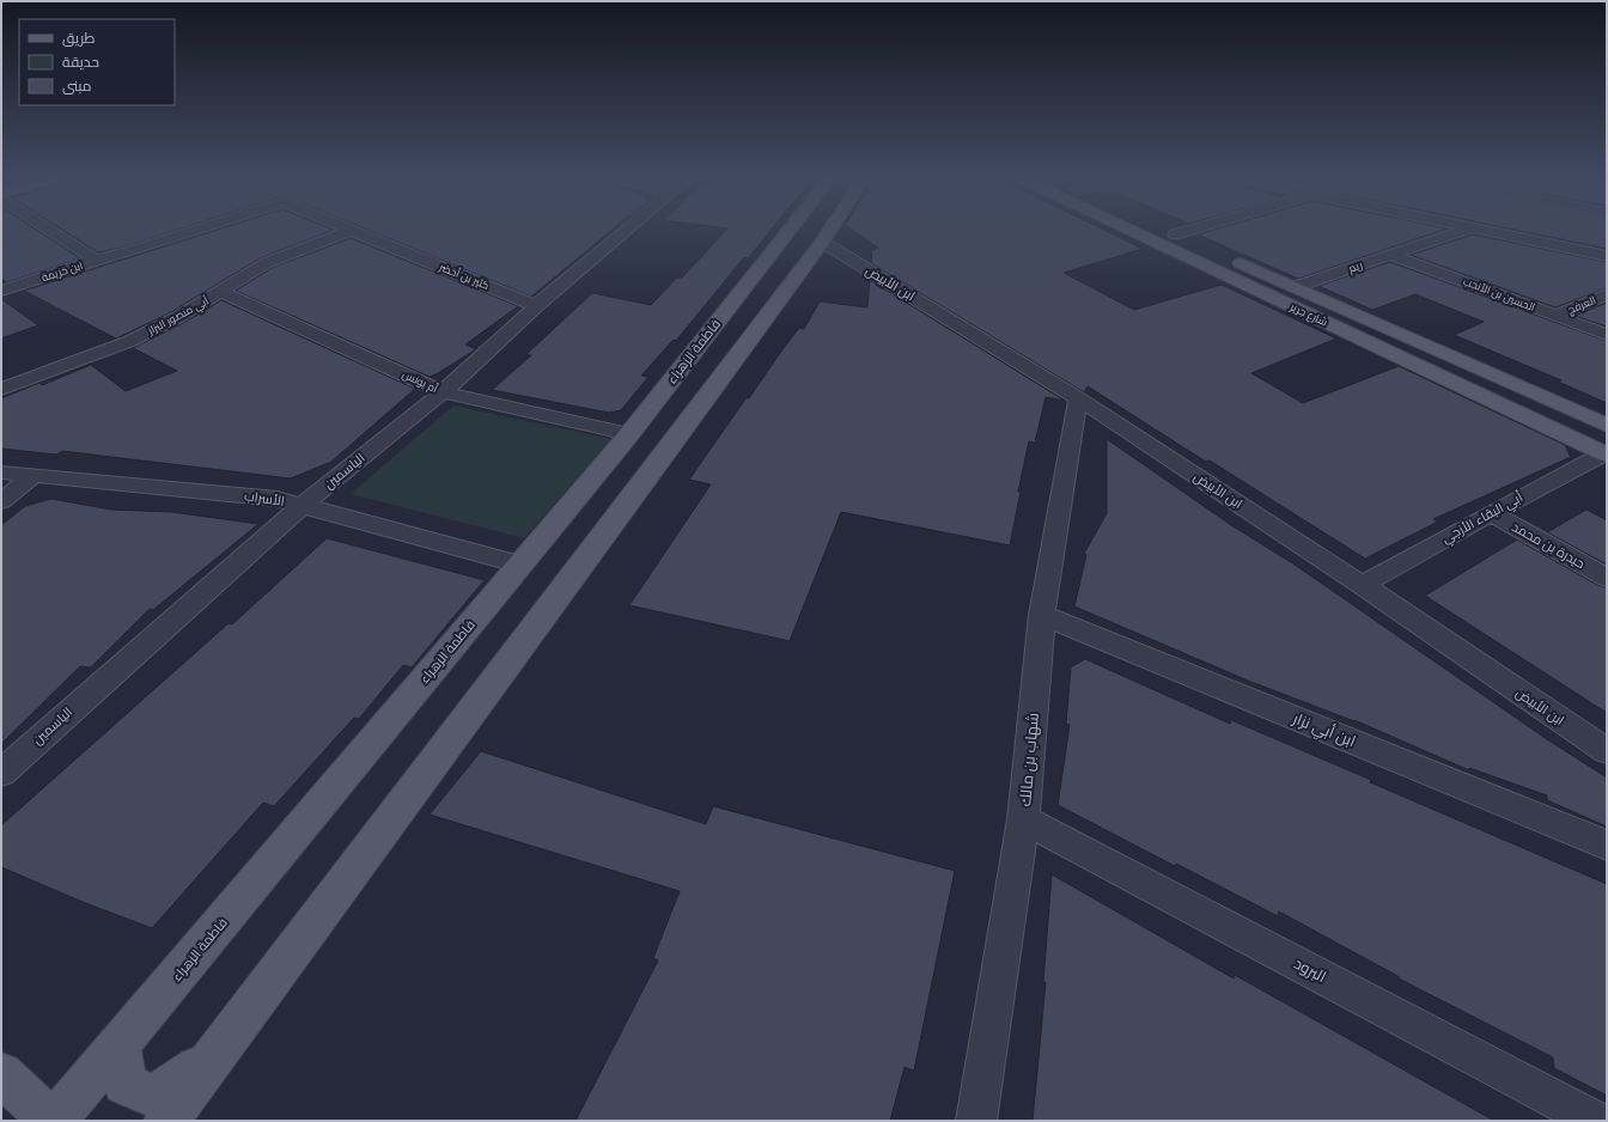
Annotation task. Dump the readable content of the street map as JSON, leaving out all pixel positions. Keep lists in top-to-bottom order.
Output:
{
  "streets": {
    "main road": ["شارع جرير", "فاطمة الزهراء"],
    "street": [
      "ريم",
      "ابن خزيمة",
      "كثير بن أخضر",
      "ابن الأبيض",
      "الحسين بن الأنجب",
      "العرفج",
      "أبي منصور البزاز",
      "أم يونس",
      "الياسمين",
      "الأسراب",
      "أبي البقاء الأزجي",
      "حيدرة بن محمد",
      "ابن أبي نزار",
      "شهاب بن مالك",
      "البرود"
    ]
  },
  "crossings": [
    ["ريم", "الحسين بن الأنجب"],
    ["ريم", "شارع جرير"],
    ["كثير بن أخضر", "أبي منصور البزاز"],
    ["كثير بن أخضر", "الياسمين"],
    ["ابن الأبيض", "أبي البقاء الأزجي"],
    ["ابن الأبيض", "شهاب بن مالك"],
    ["الحسين بن الأنجب", "العرفج"],
    ["شارع جرير", "أبي البقاء الأزجي"],
    ["أبي منصور البزاز", "أم يونس"],
    ["فاطمة الزهراء", "أم يونس"],
    ["فاطمة الزهراء", "الأسراب"],
    ["أم يونس", "الياسمين"],
    ["الياسمين", "الأسراب"],
    ["أبي البقاء الأزجي", "حيدرة بن محمد"],
    ["ابن أبي نزار", "شهاب بن مالك"],
    ["شهاب بن مالك", "البرود"]
  ],
  "legend": ["طريق", "حديقة", "مبنى"]
}
